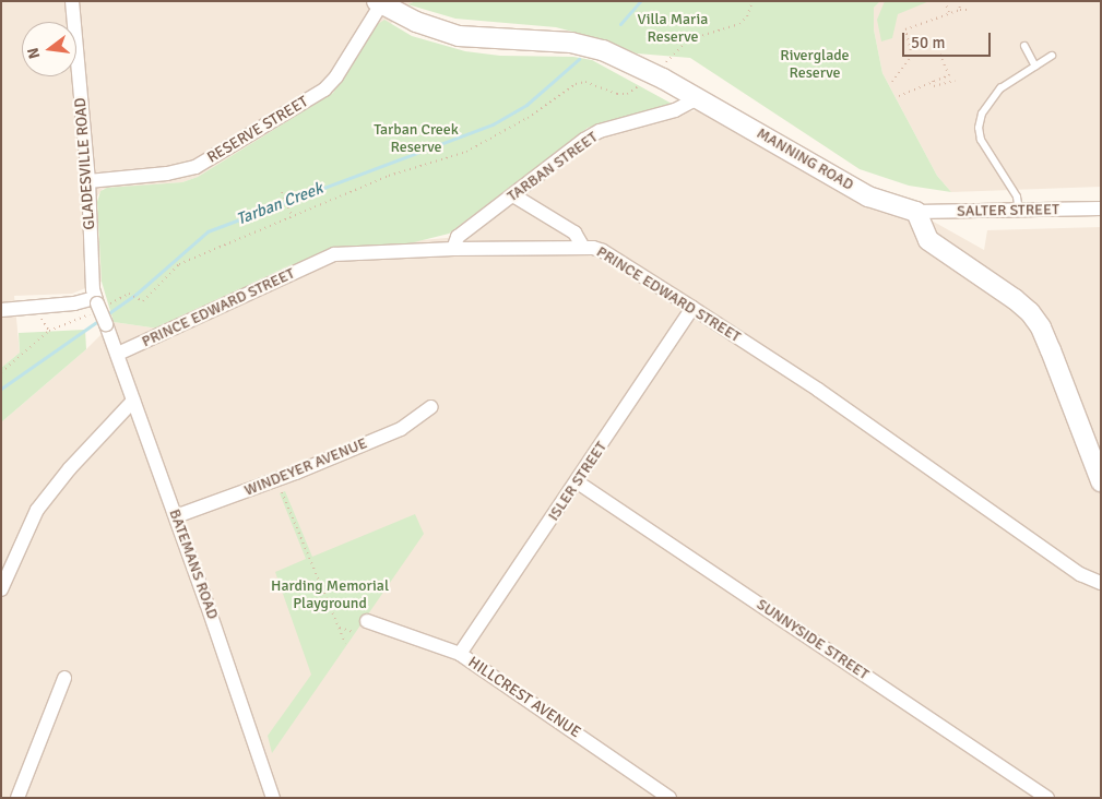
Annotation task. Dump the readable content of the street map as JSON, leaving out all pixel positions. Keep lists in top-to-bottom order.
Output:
{
  "streets": {
    "street": [
      "RESERVE STREET",
      "MANNING ROAD",
      "GLADESVILLE ROAD",
      "TARBAN STREET",
      "SALTER STREET",
      "PRINCE EDWARD STREET",
      "WINDEYER AVENUE",
      "ISLER STREET",
      "BATEMANS ROAD",
      "SUNNYSIDE STREET",
      "HILLCREST AVENUE"
    ]
  },
  "crossings": [
    ["RESERVE STREET", "MANNING ROAD"],
    ["RESERVE STREET", "GLADESVILLE ROAD"],
    ["MANNING ROAD", "TARBAN STREET"],
    ["MANNING ROAD", "SALTER STREET"],
    ["GLADESVILLE ROAD", "BATEMANS ROAD"],
    ["TARBAN STREET", "PRINCE EDWARD STREET"],
    ["PRINCE EDWARD STREET", "ISLER STREET"],
    ["PRINCE EDWARD STREET", "BATEMANS ROAD"],
    ["WINDEYER AVENUE", "BATEMANS ROAD"],
    ["ISLER STREET", "SUNNYSIDE STREET"],
    ["ISLER STREET", "HILLCREST AVENUE"]
  ],
  "water": ["Tarban Creek"],
  "parks": [
    "Villa Maria Reserve",
    "Riverglade Reserve",
    "Tarban Creek Reserve",
    "Harding Memorial Playground"
  ],
  "scale_bar": "50 m",
  "north": "left"
}
